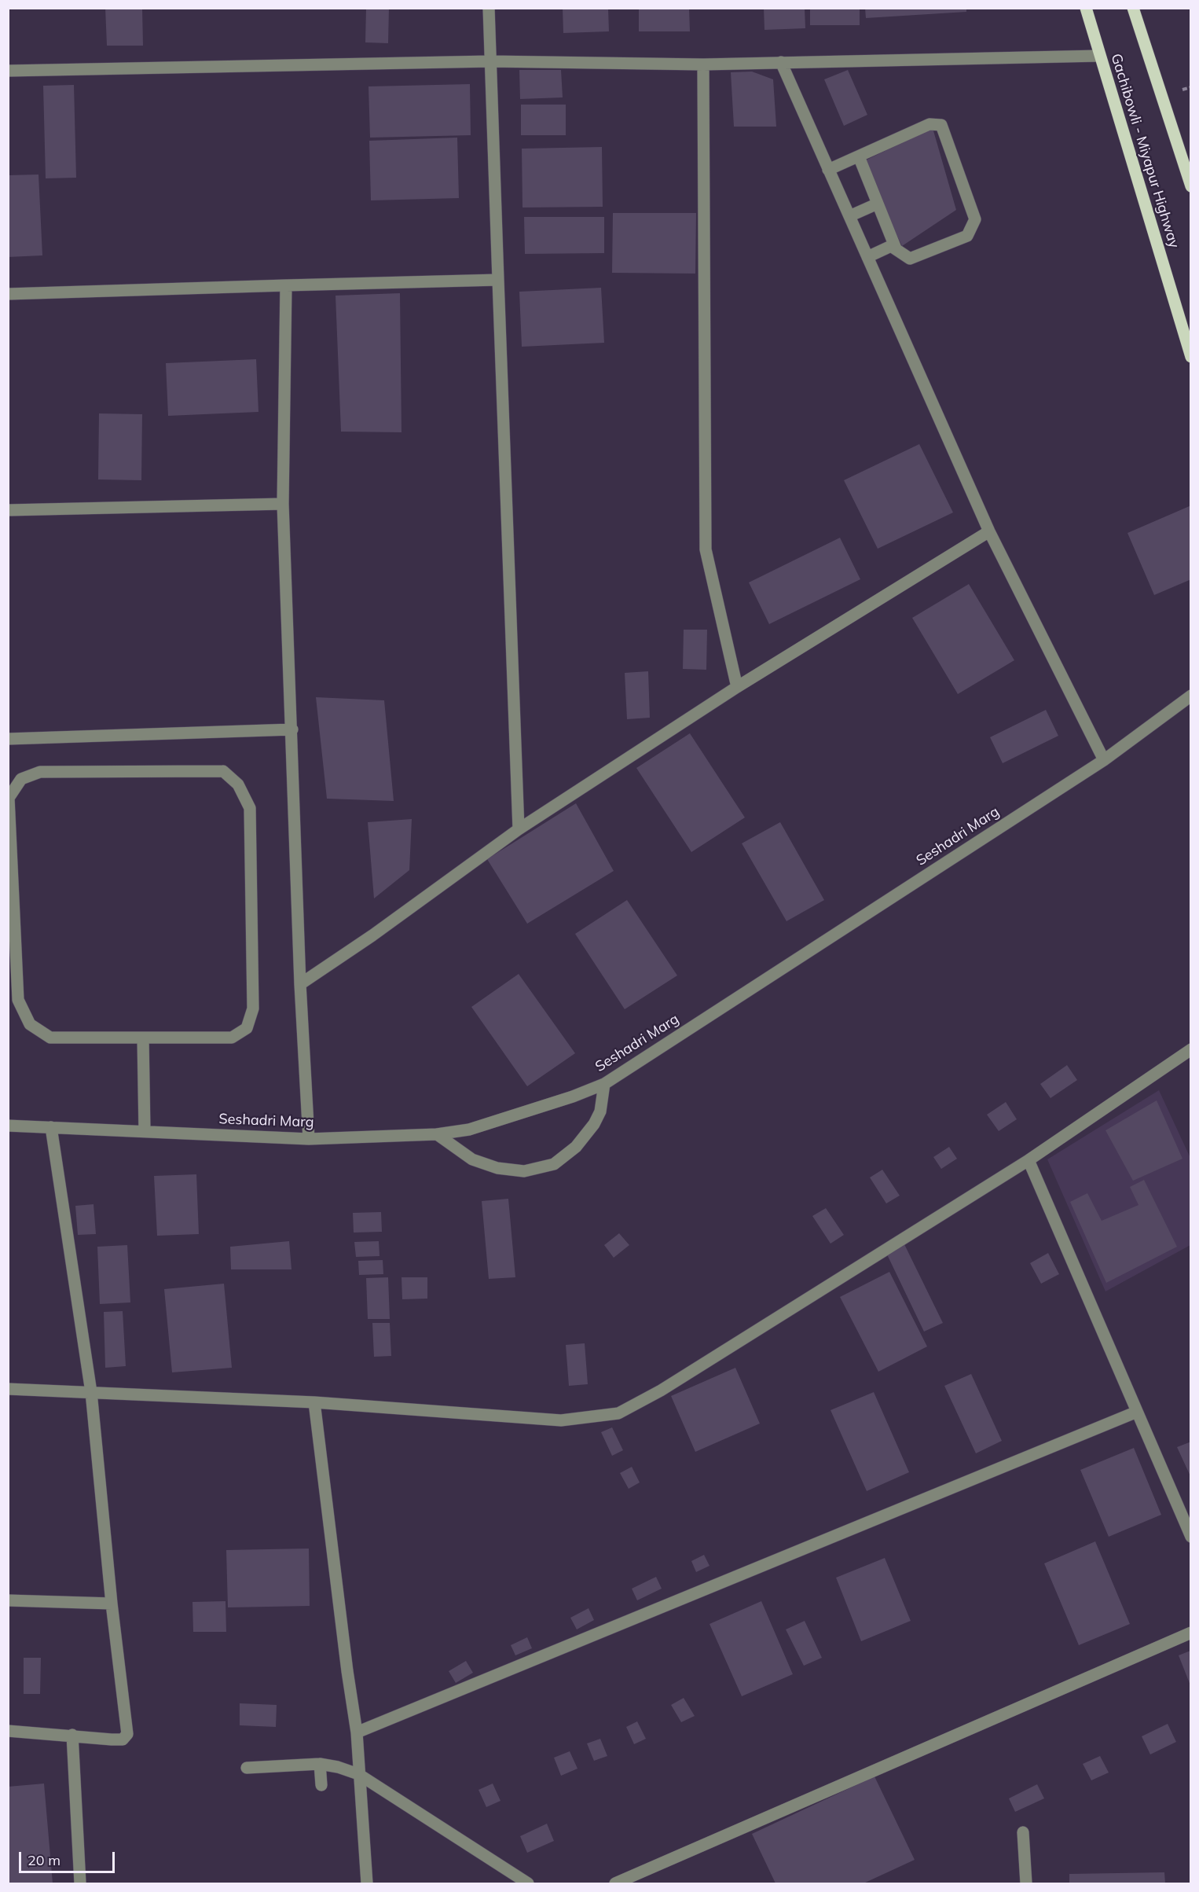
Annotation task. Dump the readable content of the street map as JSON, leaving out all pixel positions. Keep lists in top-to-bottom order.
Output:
{
  "streets": {
    "main road": ["Gachibowli - Miyapur Highway"],
    "street": ["Seshadri Marg"]
  },
  "scale_bar": "20 m"
}
